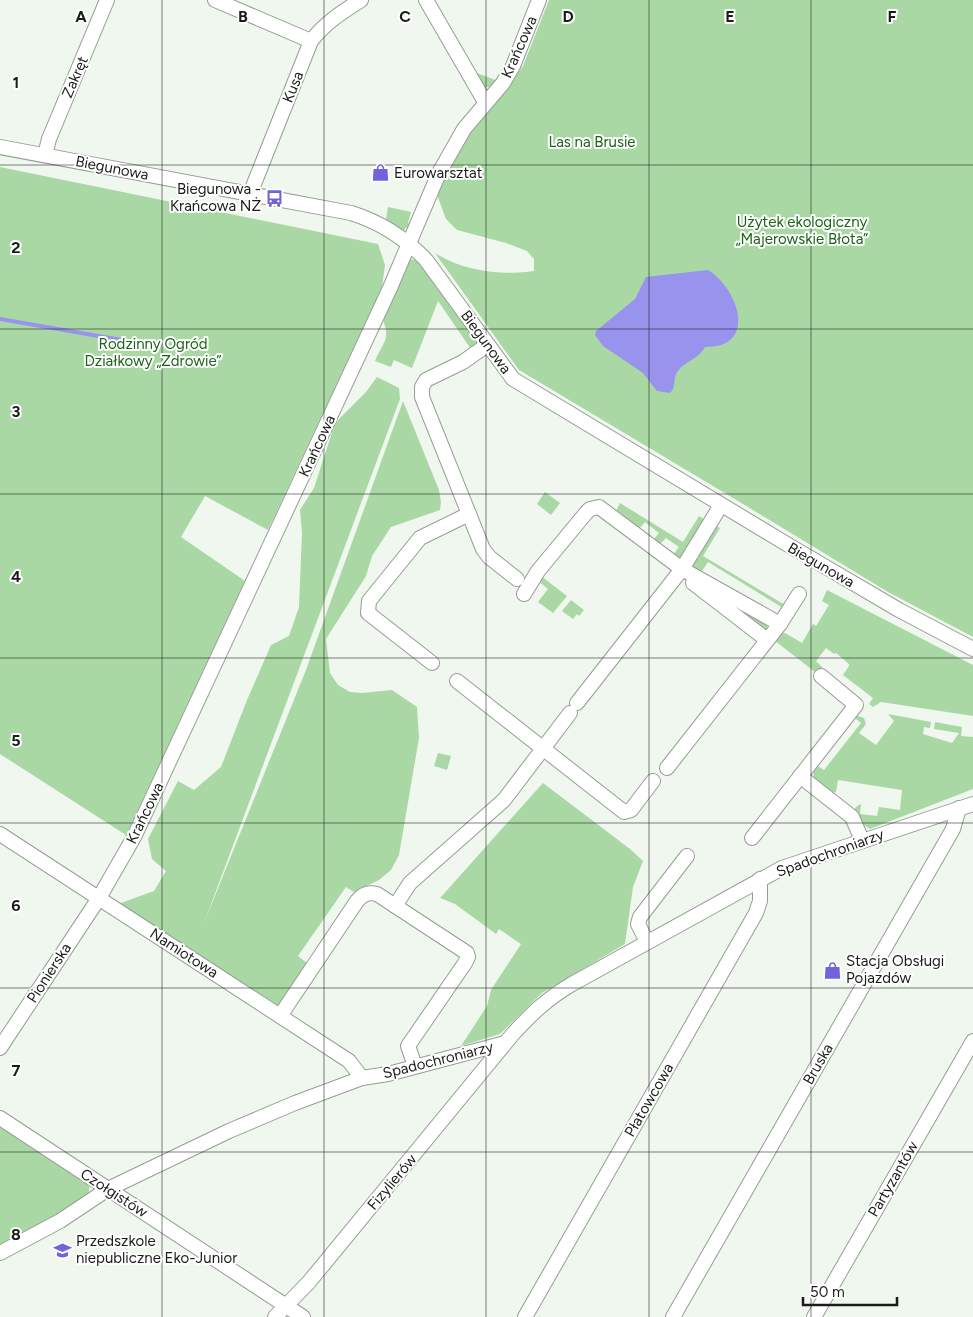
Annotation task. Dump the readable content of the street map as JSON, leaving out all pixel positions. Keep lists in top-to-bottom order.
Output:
{
  "streets": {
    "street": [
      "Krańcowa",
      "Zakręt",
      "Kusa",
      "Biegunowa",
      "Spadochroniarzy",
      "Namiotowa",
      "Pionierska",
      "Bruska",
      "Płatowcowa",
      "Partyzantów",
      "Fizylierów",
      "Czołgistów"
    ]
  },
  "crossings": [
    ["Krańcowa", "Biegunowa"],
    ["Krańcowa", "Namiotowa"],
    ["Krańcowa", "Pionierska"],
    ["Zakręt", "Biegunowa"],
    ["Kusa", "Biegunowa"],
    ["Spadochroniarzy", "Namiotowa"],
    ["Spadochroniarzy", "Bruska"],
    ["Spadochroniarzy", "Płatowcowa"],
    ["Spadochroniarzy", "Fizylierów"],
    ["Spadochroniarzy", "Czołgistów"],
    ["Namiotowa", "Pionierska"],
    ["Fizylierów", "Czołgistów"]
  ],
  "parks": ["Las na Brusie", "Użytek ekologiczny „Majerowskie Błota”", "Rodzinny Ogród Działkowy „Zdrowie”"],
  "places": {
    "shop": ["Eurowarsztat", "Stacja Obsługi Pojazdów"],
    "bus stop": ["Biegunowa - Krańcowa NŻ"],
    "school or university": ["Przedszkole niepubliczne Eko-Junior"]
  },
  "scale_bar": "50 m",
  "grid": {
    "columns": [
      "A",
      "B",
      "C",
      "D",
      "E",
      "F"
    ],
    "rows": [
      "1",
      "2",
      "3",
      "4",
      "5",
      "6",
      "7",
      "8"
    ]
  }
}
